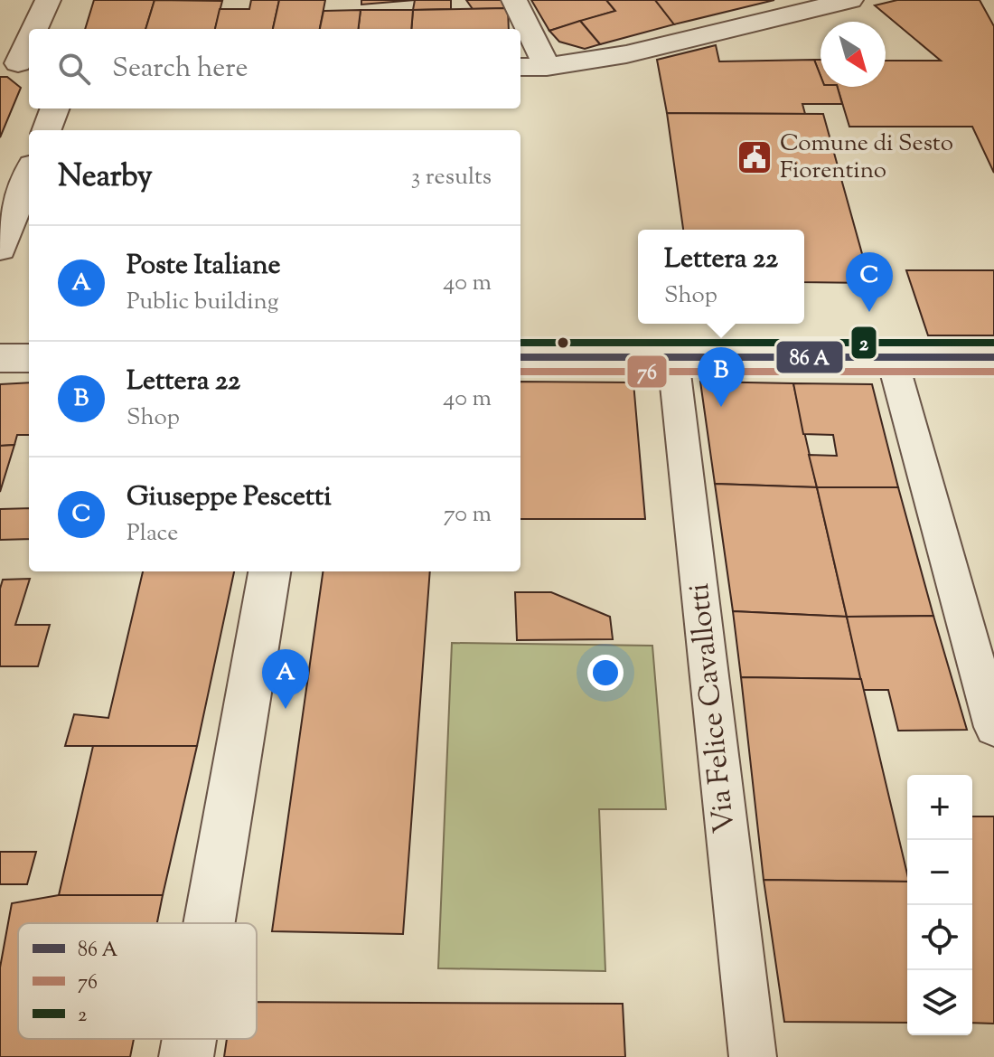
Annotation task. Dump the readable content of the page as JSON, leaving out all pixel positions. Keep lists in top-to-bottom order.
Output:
{
  "streets": {
    "street": ["Via Felice Cavallotti"]
  },
  "places": {
    "public building": ["Comune di Sesto Fiorentino"]
  },
  "lines": ["transit line 2", "transit line 76"],
  "legend": ["86 A", "76", "2"],
  "north": "bottom right",
  "page": {
    "search": "Search here",
    "heading": ["Nearby", "3 results"],
    "list": [
      {
        "mark": "A",
        "name": "Poste Italiane",
        "note": "Public building",
        "value": "40 m"
      },
      {
        "mark": "B",
        "name": "Lettera 22",
        "note": "Shop",
        "value": "40 m"
      },
      {
        "mark": "C",
        "name": "Giuseppe Pescetti",
        "note": "Place",
        "value": "70 m"
      }
    ],
    "popup": ["Lettera 22", "Shop"],
    "pins": ["C", "B", "A"],
    "map_buttons": ["+", "−"]
  }
}
